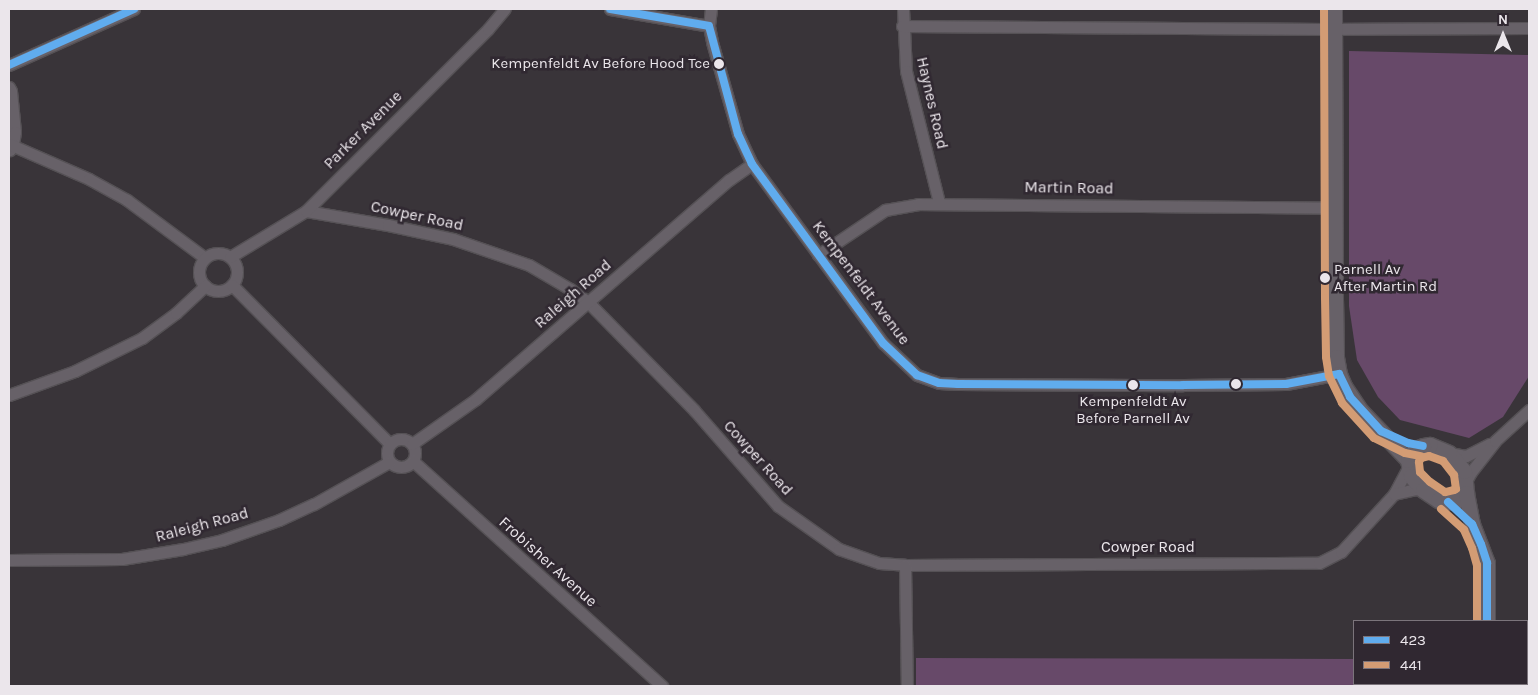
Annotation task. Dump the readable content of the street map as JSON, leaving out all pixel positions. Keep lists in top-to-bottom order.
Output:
{
  "streets": {
    "street": [
      "Haynes Road",
      "Parker Avenue",
      "Martin Road",
      "Cowper Road",
      "Kempenfeldt Avenue",
      "Raleigh Road",
      "Frobisher Avenue"
    ]
  },
  "crossings": [
    ["Haynes Road", "Martin Road"],
    ["Parker Avenue", "Cowper Road"],
    ["Martin Road", "Kempenfeldt Avenue"],
    ["Cowper Road", "Raleigh Road"],
    ["Kempenfeldt Avenue", "Raleigh Road"],
    ["Raleigh Road", "Frobisher Avenue"]
  ],
  "places": ["Kempenfeldt Av Before Hood Tce", "Parnell Av After Martin Rd", "Kempenfeldt Av Before Parnell Av"],
  "lines": ["transit line 423", "transit line 441"],
  "legend": ["423", "441"],
  "north": "top"
}
